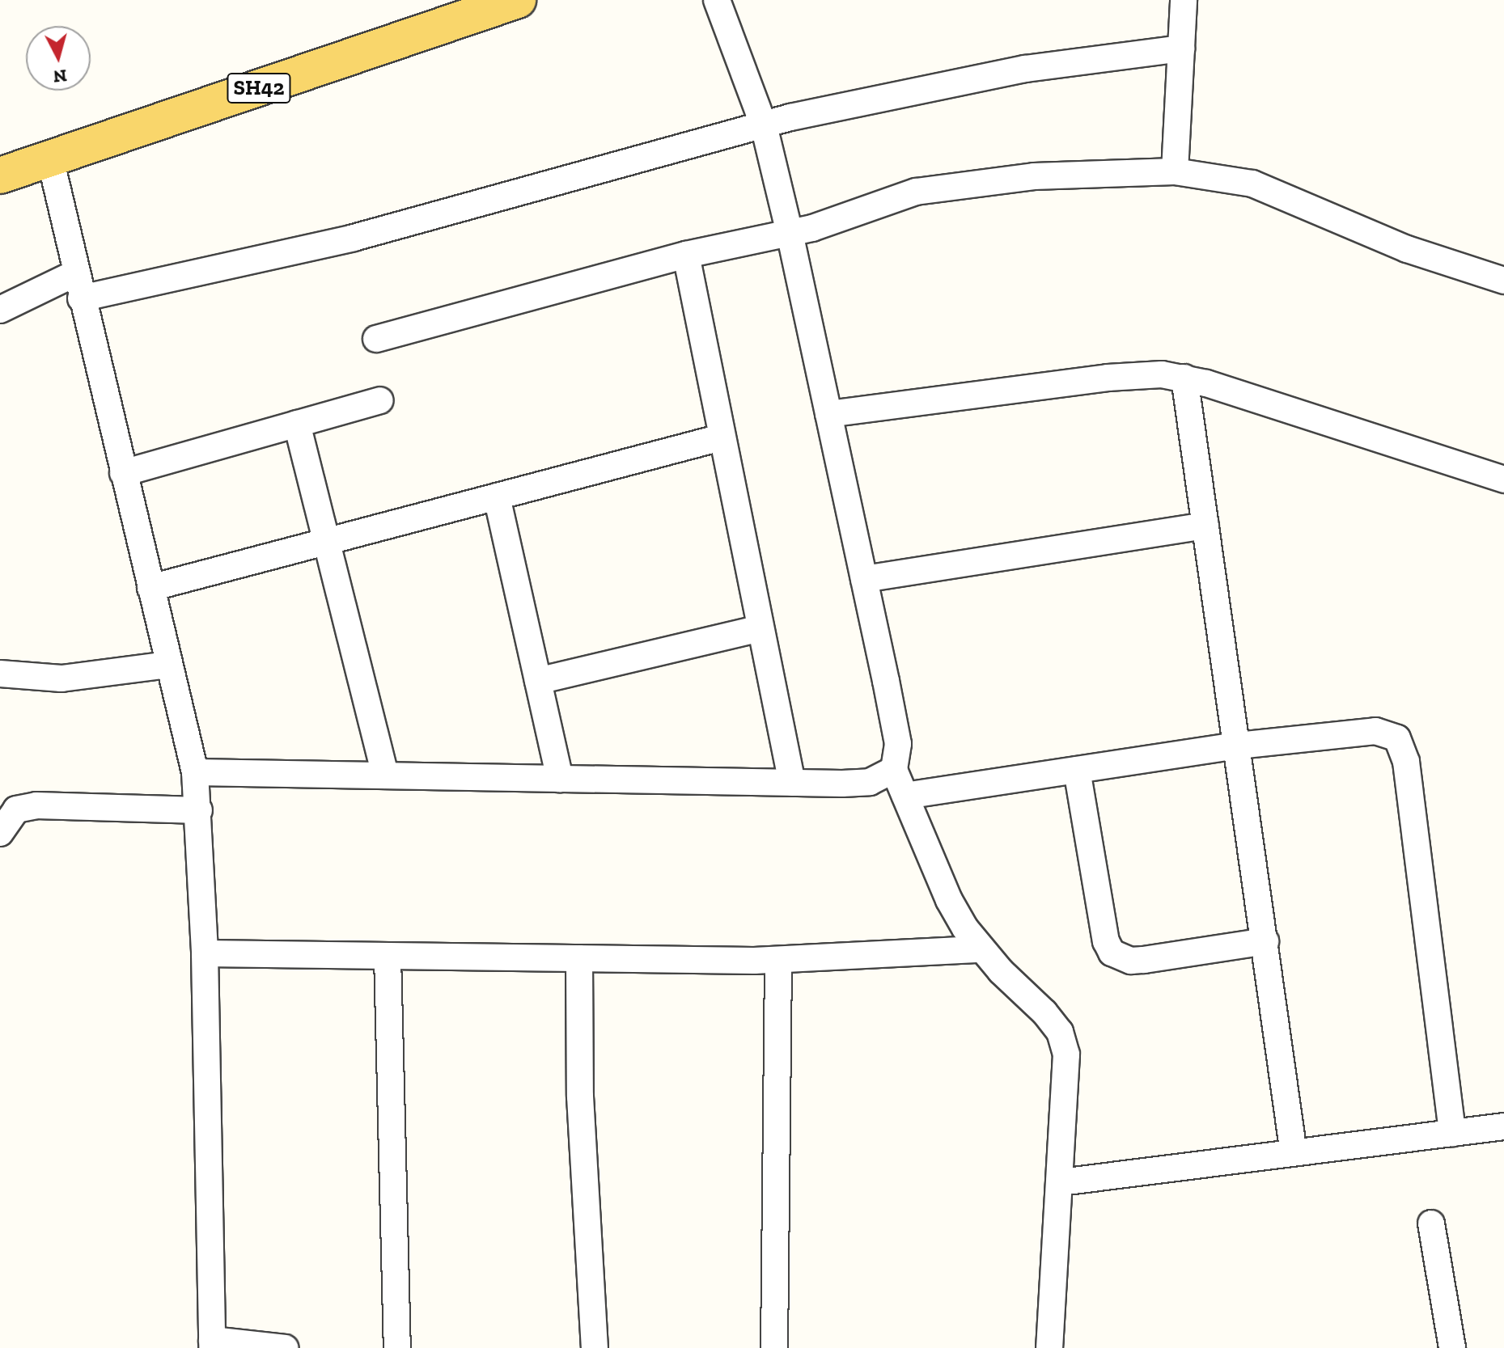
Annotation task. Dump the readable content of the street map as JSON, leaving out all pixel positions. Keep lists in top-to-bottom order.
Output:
{
  "streets": {
    "main road": ["SH42"]
  },
  "north": "bottom"
}
